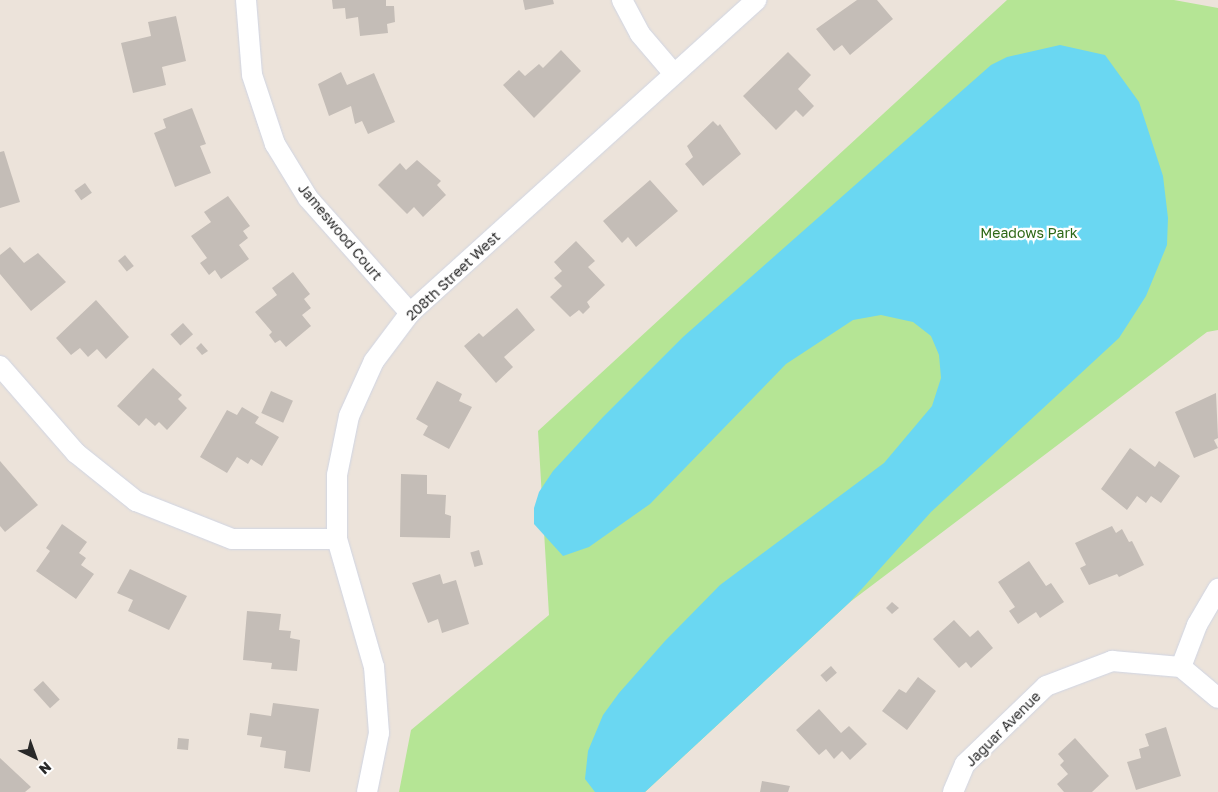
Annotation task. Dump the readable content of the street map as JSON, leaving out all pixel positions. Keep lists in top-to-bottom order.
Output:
{
  "streets": {
    "street": ["Jameswood Court", "208th Street West", "Jaguar Avenue"]
  },
  "crossings": [
    ["Jameswood Court", "208th Street West"]
  ],
  "parks": ["Meadows Park"],
  "north": "bottom right"
}
